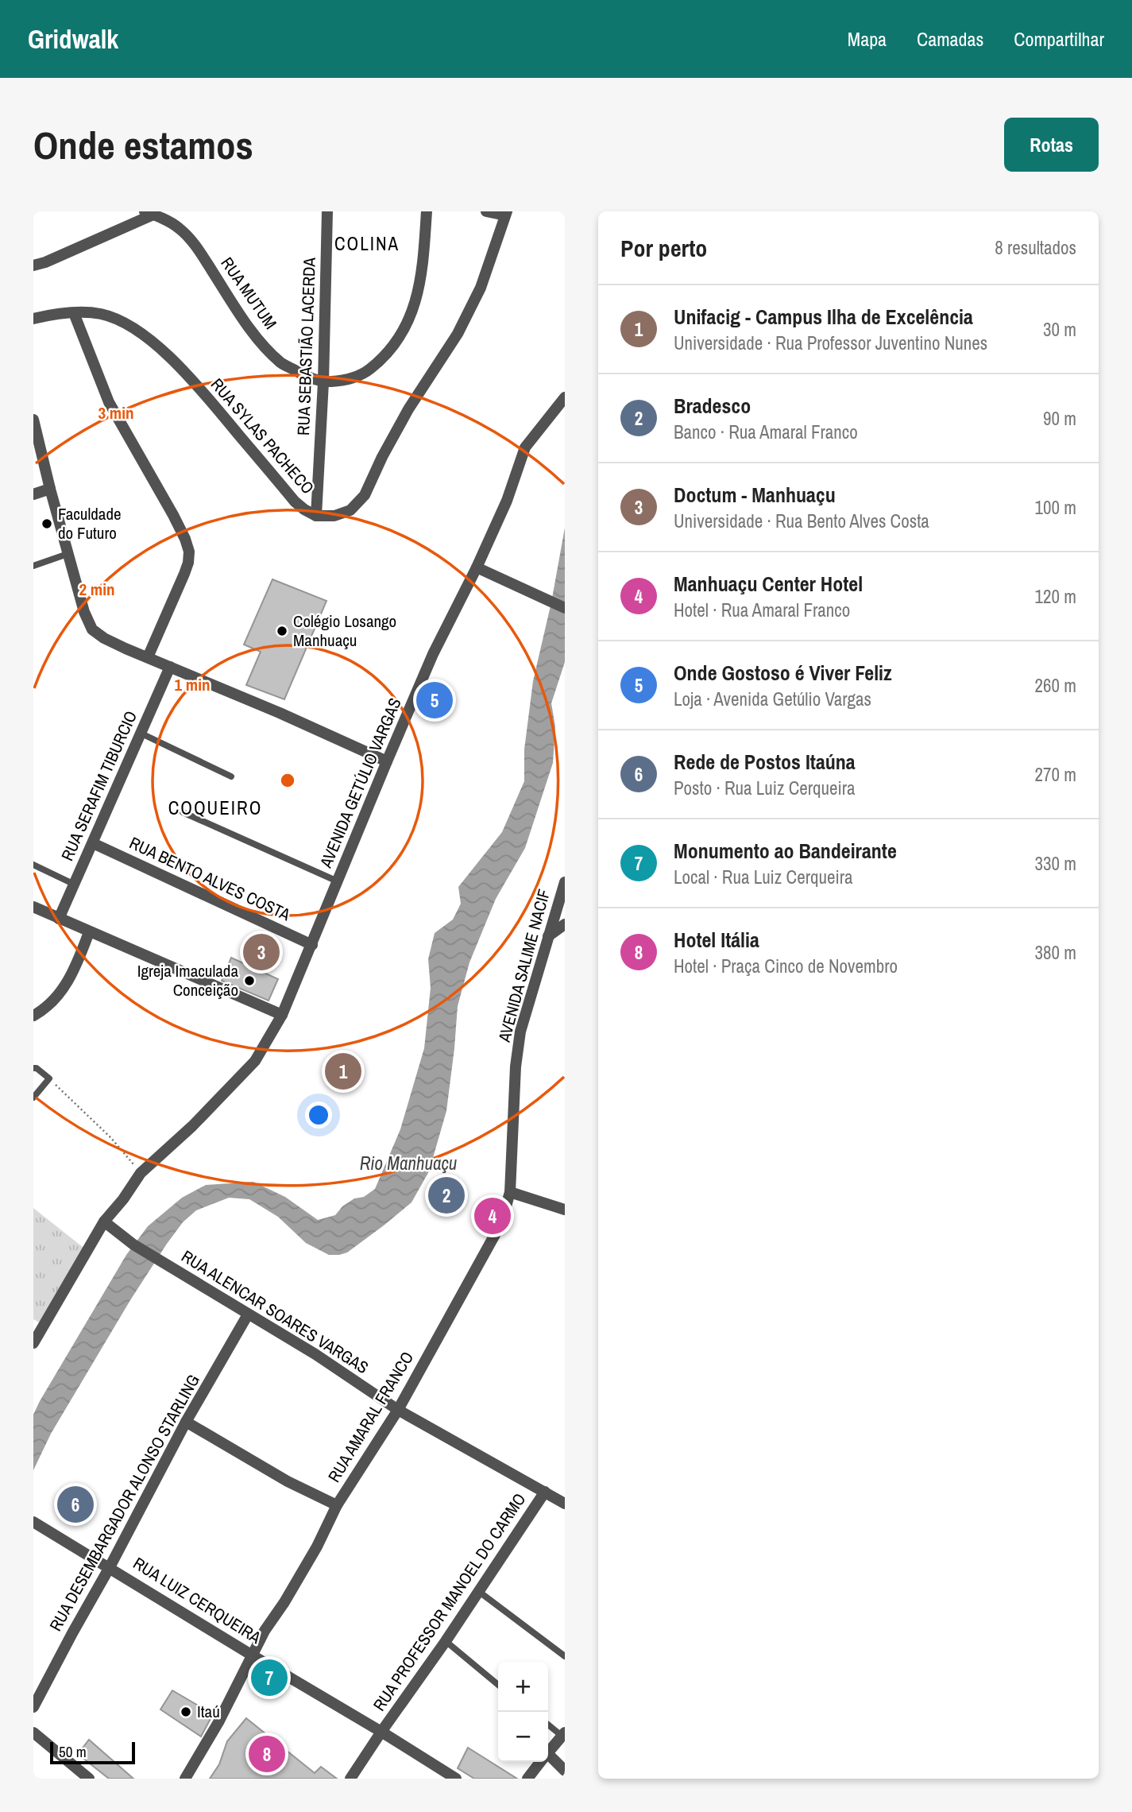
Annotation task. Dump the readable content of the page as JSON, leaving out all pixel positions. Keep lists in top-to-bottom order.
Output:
{
  "streets": {
    "street": [
      "RUA MUTUM",
      "RUA SEBASTIÃO LACERDA",
      "RUA SYLAS PACHECO",
      "AVENIDA GETÚLIO VARGAS",
      "RUA SERAFIM TIBURCIO",
      "RUA BENTO ALVES COSTA",
      "AVENIDA SALIME NACIF",
      "RUA ALENCAR SOARES VARGAS",
      "RUA AMARAL FRANCO",
      "RUA DESEMBARGADOR ALONSO STARLING",
      "RUA LUIZ CERQUEIRA",
      "RUA PROFESSOR MANOEL DO CARMO"
    ]
  },
  "crossings": [
    ["RUA MUTUM", "RUA SEBASTIÃO LACERDA"],
    ["RUA SEBASTIÃO LACERDA", "RUA SYLAS PACHECO"],
    ["AVENIDA GETÚLIO VARGAS", "RUA BENTO ALVES COSTA"],
    ["AVENIDA GETÚLIO VARGAS", "RUA ALENCAR SOARES VARGAS"],
    ["RUA SERAFIM TIBURCIO", "RUA BENTO ALVES COSTA"],
    ["AVENIDA SALIME NACIF", "RUA AMARAL FRANCO"],
    ["RUA ALENCAR SOARES VARGAS", "RUA AMARAL FRANCO"],
    ["RUA ALENCAR SOARES VARGAS", "RUA DESEMBARGADOR ALONSO STARLING"],
    ["RUA ALENCAR SOARES VARGAS", "RUA PROFESSOR MANOEL DO CARMO"],
    ["RUA AMARAL FRANCO", "RUA LUIZ CERQUEIRA"],
    ["RUA DESEMBARGADOR ALONSO STARLING", "RUA LUIZ CERQUEIRA"],
    ["RUA LUIZ CERQUEIRA", "RUA PROFESSOR MANOEL DO CARMO"]
  ],
  "districts": ["COLINA", "COQUEIRO"],
  "water": ["Rio Manhuaçu"],
  "places": [
    "Faculdade do Futuro",
    "Colégio Losango Manhuaçu",
    "Igreja Imaculada Conceição",
    "Itaú"
  ],
  "scale_bar": "50 m",
  "page": {
    "header": "Gridwalk",
    "nav": ["Mapa", "Camadas", "Compartilhar"],
    "buttons": "Rotas",
    "title": "Onde estamos",
    "heading": ["Por perto", "8 resultados"],
    "list": [
      {
        "mark": "1",
        "name": "Unifacig - Campus Ilha de Excelência",
        "note": "Universidade · Rua Professor Juventino Nunes",
        "value": "30 m"
      },
      {
        "mark": "2",
        "name": "Bradesco",
        "note": "Banco · Rua Amaral Franco",
        "value": "90 m"
      },
      {
        "mark": "3",
        "name": "Doctum - Manhuaçu",
        "note": "Universidade · Rua Bento Alves Costa",
        "value": "100 m"
      },
      {
        "mark": "4",
        "name": "Manhuaçu Center Hotel",
        "note": "Hotel · Rua Amaral Franco",
        "value": "120 m"
      },
      {
        "mark": "5",
        "name": "Onde Gostoso é Viver Feliz",
        "note": "Loja · Avenida Getúlio Vargas",
        "value": "260 m"
      },
      {
        "mark": "6",
        "name": "Rede de Postos Itaúna",
        "note": "Posto · Rua Luiz Cerqueira",
        "value": "270 m"
      },
      {
        "mark": "7",
        "name": "Monumento ao Bandeirante",
        "note": "Local · Rua Luiz Cerqueira",
        "value": "330 m"
      },
      {
        "mark": "8",
        "name": "Hotel Itália",
        "note": "Hotel · Praça Cinco de Novembro",
        "value": "380 m"
      }
    ],
    "pins": [
      "5",
      "3",
      "1",
      "2",
      "4",
      "6",
      "7",
      "8"
    ],
    "map_buttons": ["+", "−"],
    "scale": "50 m"
  },
  "rings": ["3 min", "2 min", "1 min"]
}
